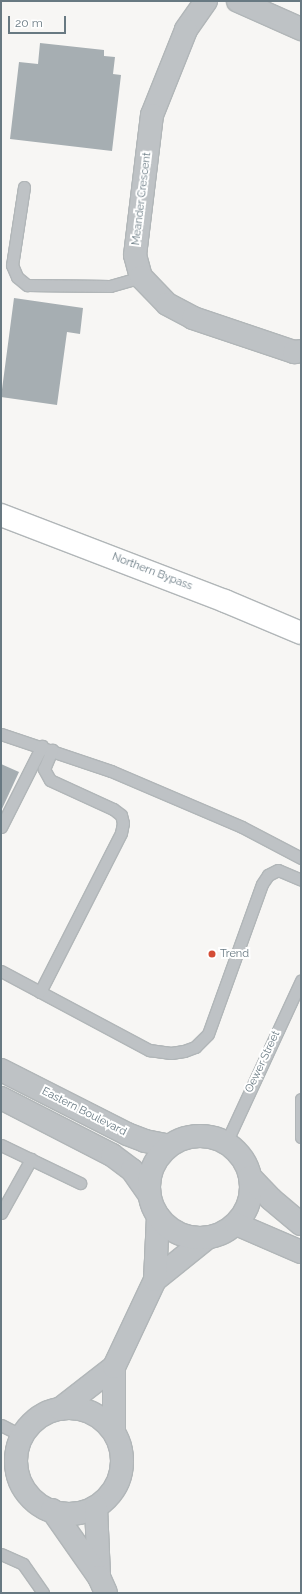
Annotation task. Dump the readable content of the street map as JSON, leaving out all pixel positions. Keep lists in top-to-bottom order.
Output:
{
  "streets": {
    "highway": ["Northern Bypass"],
    "street": ["Meander Crescent", "Eastern Boulevard"],
    "lane": ["Oewer Street"]
  },
  "crossings": [
    ["Oewer Street", "Eastern Boulevard"]
  ],
  "places": ["Trend"],
  "scale_bar": "20 m"
}
